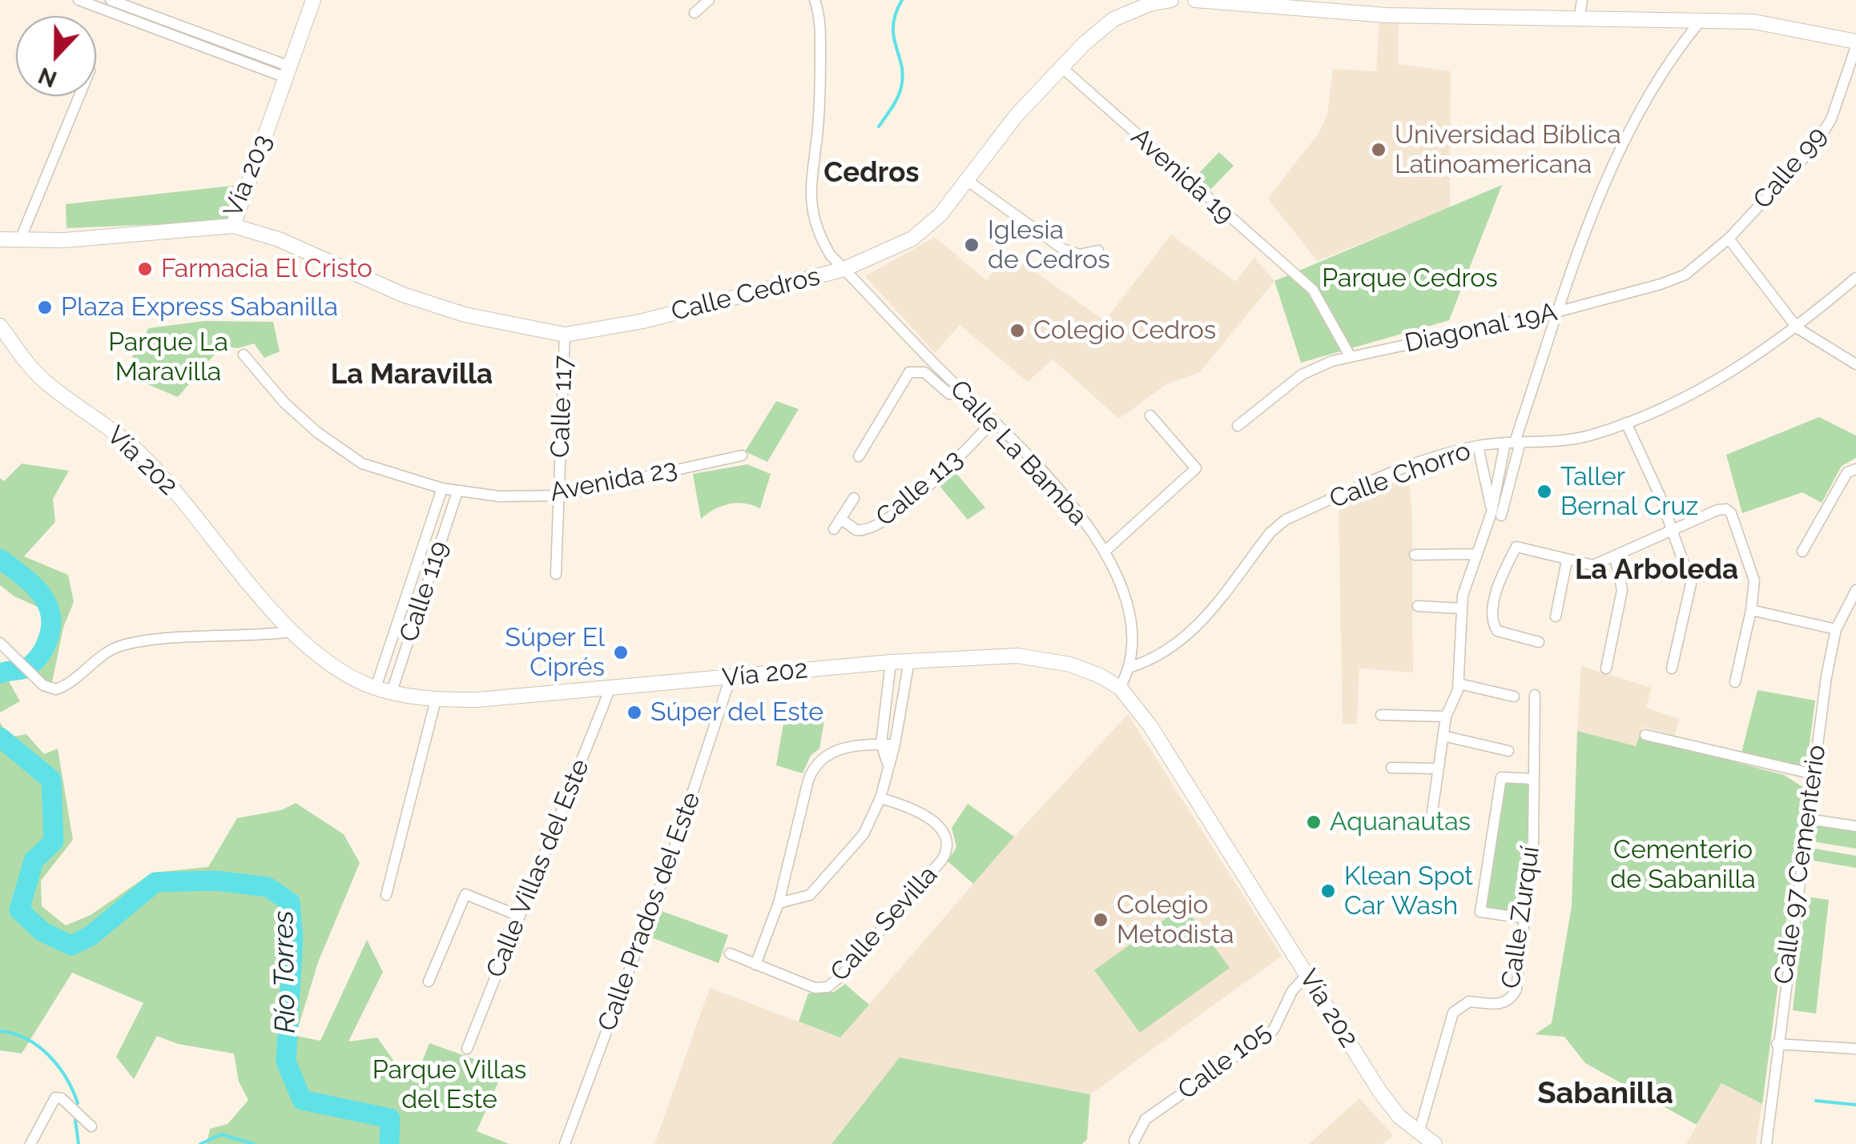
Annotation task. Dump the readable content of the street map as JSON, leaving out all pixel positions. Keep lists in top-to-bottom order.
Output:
{
  "streets": {
    "main road": ["Vía 203", "Calle Cedros", "Vía 202"],
    "street": [
      "Calle 99",
      "Avenida 19",
      "Diagonal 19A",
      "Calle 117",
      "Calle La Bamba",
      "Calle Chorro",
      "Avenida 23",
      "Calle 113",
      "Calle 119",
      "Calle 97 Cementerio",
      "Calle Villas del Este",
      "Calle Prados del Este",
      "Calle Zurquí",
      "Calle Sevilla",
      "Calle 105"
    ]
  },
  "crossings": [
    ["Calle 99", "Diagonal 19A"],
    ["Vía 203", "Calle Cedros"],
    ["Avenida 19", "Calle Cedros"],
    ["Avenida 19", "Diagonal 19A"],
    ["Calle Cedros", "Calle 117"],
    ["Calle Cedros", "Calle La Bamba"],
    ["Calle 117", "Avenida 23"],
    ["Calle La Bamba", "Calle Chorro"],
    ["Calle La Bamba", "Calle 113"],
    ["Vía 202", "Calle 119"],
    ["Vía 202", "Calle Villas del Este"],
    ["Vía 202", "Calle Prados del Este"],
    ["Vía 202", "Calle Zurquí"],
    ["Vía 202", "Calle 105"],
    ["Avenida 23", "Calle 119"]
  ],
  "districts": [
    "Cedros",
    "La Maravilla",
    "La Arboleda",
    "Sabanilla"
  ],
  "water": ["Río Torres"],
  "parks": [
    "Parque Cedros",
    "Parque La Maravilla",
    "Cementerio de Sabanilla",
    "Parque Villas del Este"
  ],
  "places": [
    "Universidad Bíblica Latinoamericana",
    "Iglesia de Cedros",
    "Farmacia El Cristo",
    "Plaza Express Sabanilla",
    "Colegio Cedros",
    "Taller Bernal Cruz",
    "Súper El Ciprés",
    "Súper del Este",
    "Aquanautas",
    "Klean Spot Car Wash",
    "Colegio Metodista"
  ],
  "north": "bottom"
}
